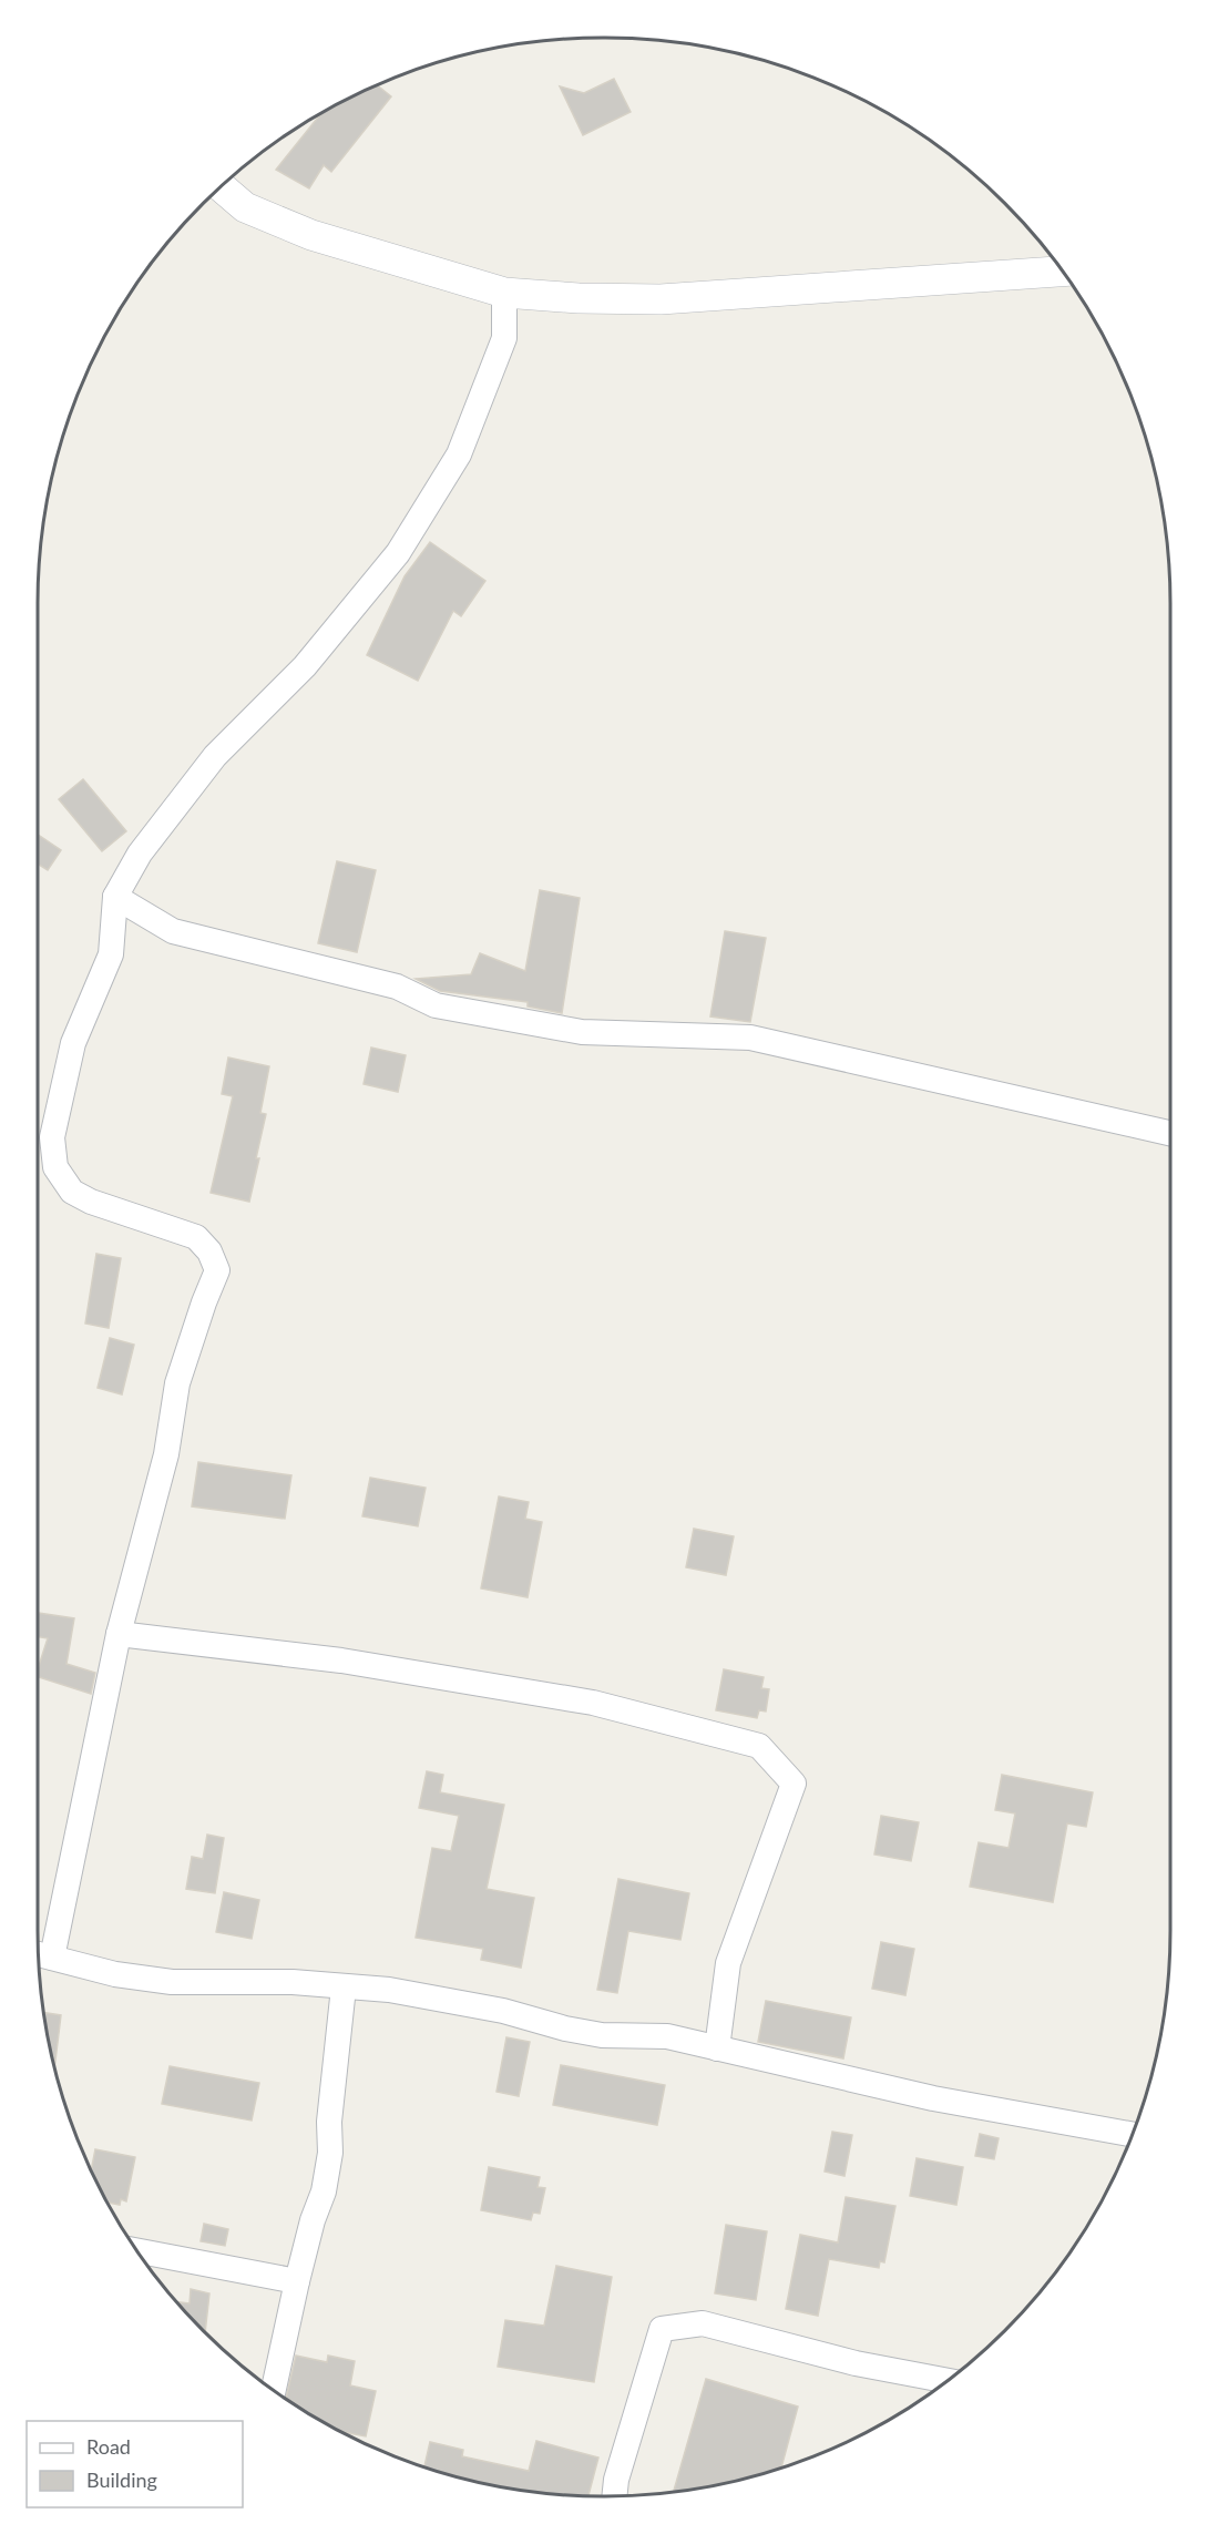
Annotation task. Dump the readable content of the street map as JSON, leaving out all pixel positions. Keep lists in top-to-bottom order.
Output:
{
  "legend": ["Road", "Building"]
}
